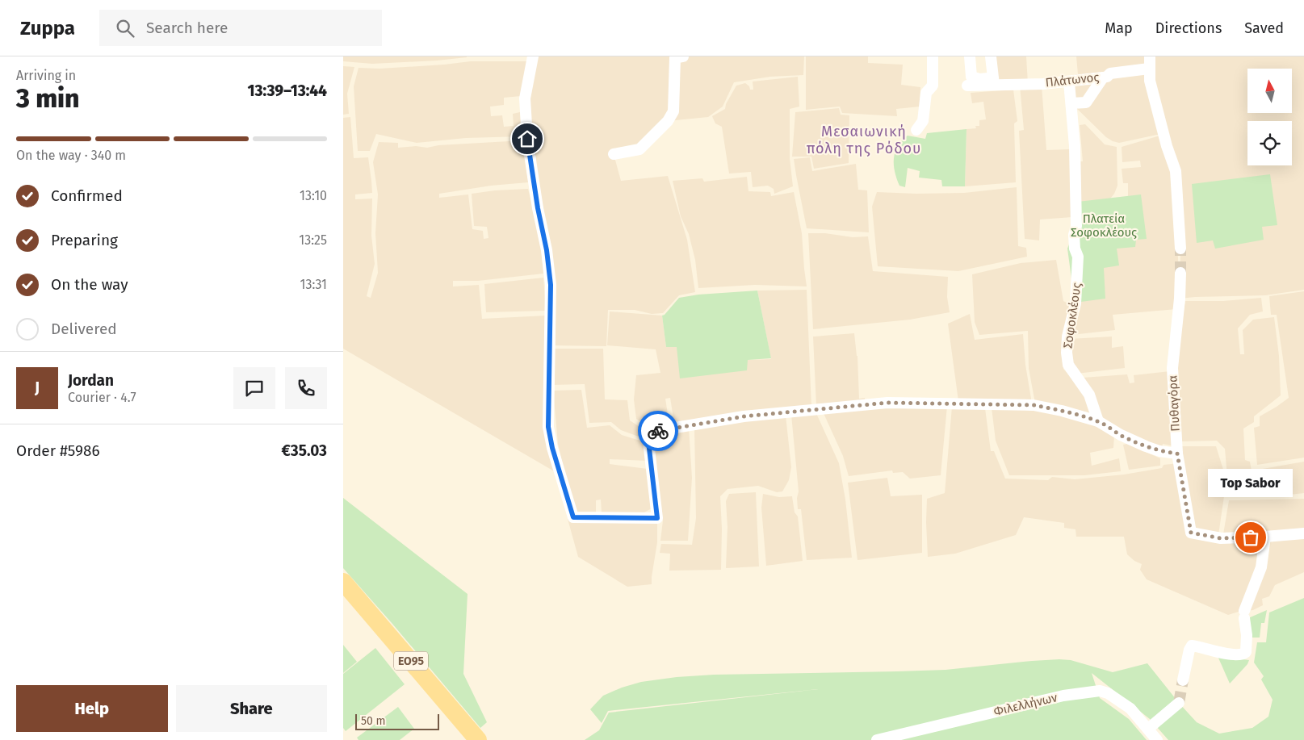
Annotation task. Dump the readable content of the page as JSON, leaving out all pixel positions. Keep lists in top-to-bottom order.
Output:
{
  "streets": {
    "main road": ["ΕΟ95"],
    "street": [
      "Πλάτωνος",
      "Σοφοκλέους",
      "Πυθαγόρα",
      "Φιλελλήνων"
    ]
  },
  "crossings": [
    ["Πλάτωνος", "Σοφοκλέους"]
  ],
  "districts": ["Μεσαιωνική πόλη της Ρόδου"],
  "parks": ["Πλατεία Σοφοκλέους"],
  "places": ["Top Sabor"],
  "scale_bar": "50 m",
  "north": "top",
  "page": {
    "header": "Zuppa",
    "search": "Search here",
    "nav": ["Map", "Directions", "Saved"],
    "heading": ["3 min", "Arriving in", "13:39–13:44"],
    "panel": [
      "Jordan",
      "Courier · 4.7",
      "Order #5986",
      "€35.03"
    ],
    "bar": "On the way · 340 m",
    "list": [
      ["Confirmed", "13:10"],
      ["Preparing", "13:25"],
      ["On the way", "13:31"],
      "Delivered"
    ],
    "round": "J",
    "bubble": "Top Sabor",
    "buttons": ["Help", "Share"],
    "scale": "50 m"
  }
}
